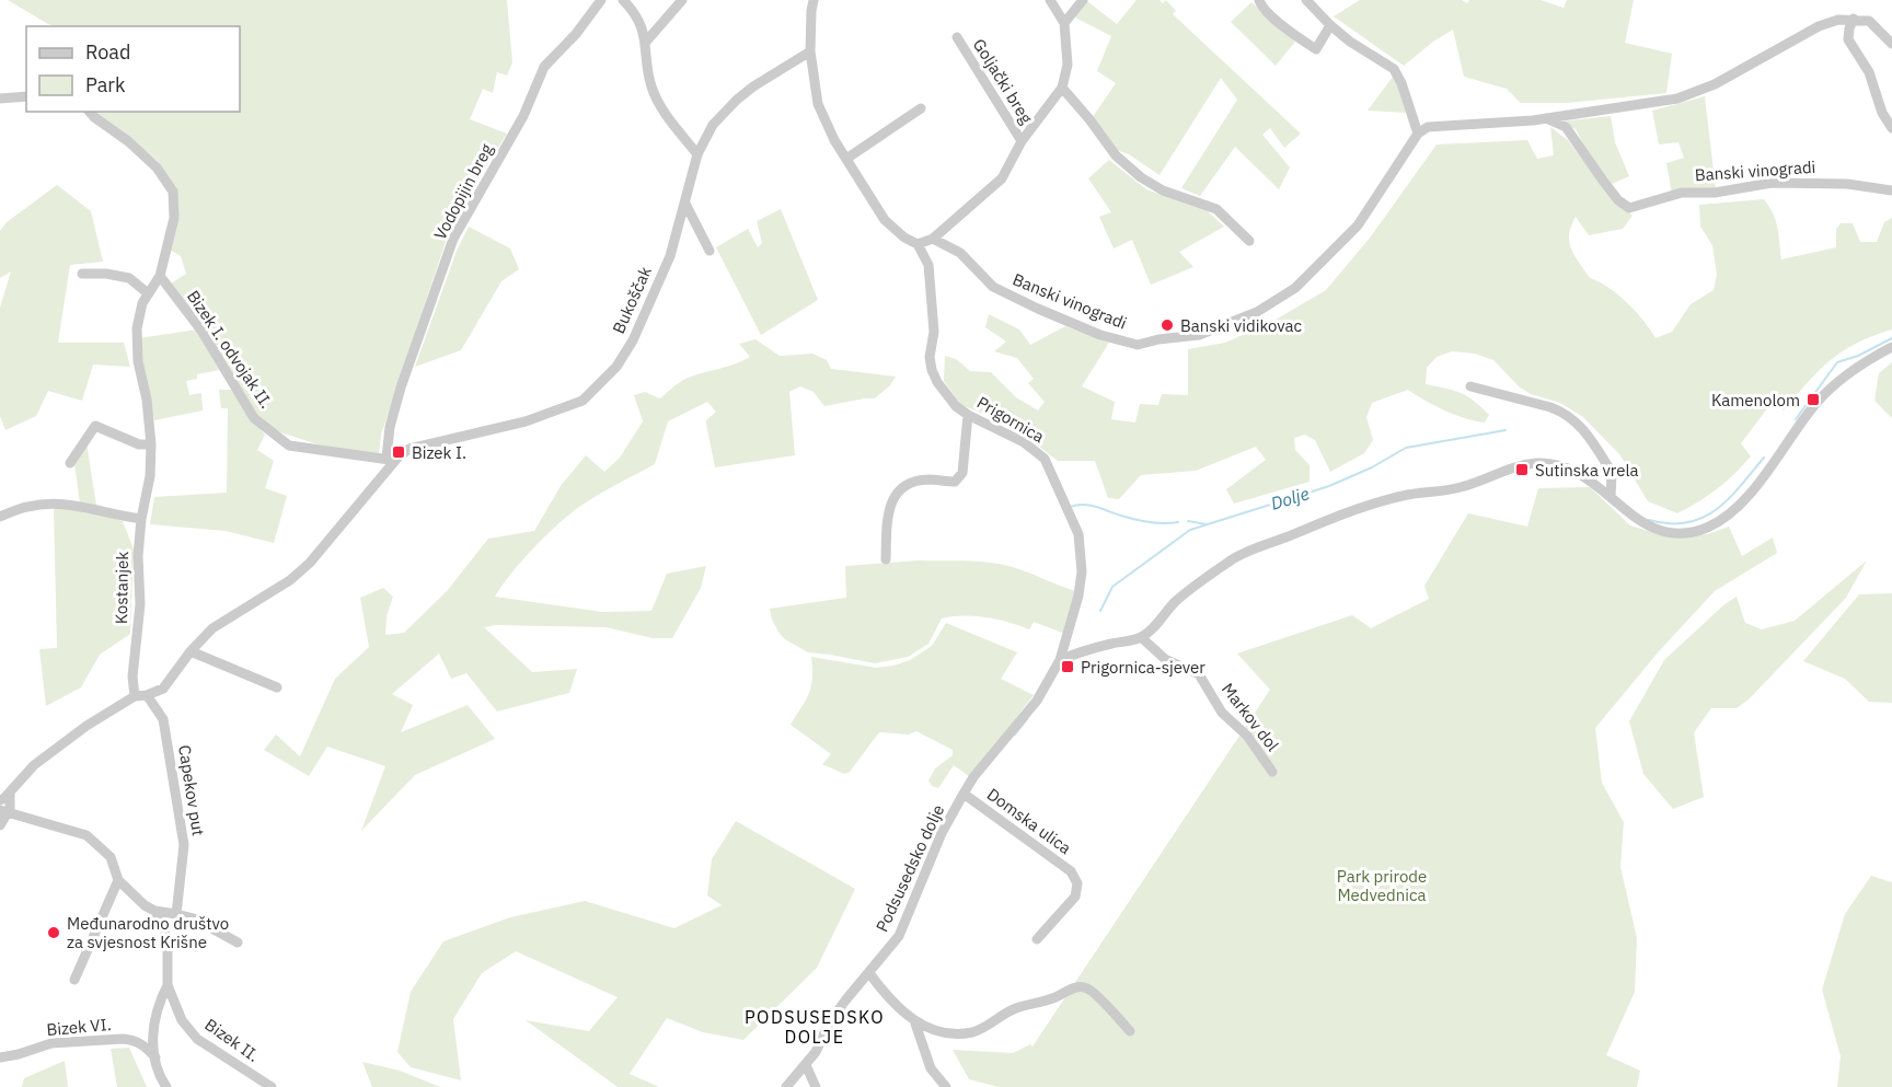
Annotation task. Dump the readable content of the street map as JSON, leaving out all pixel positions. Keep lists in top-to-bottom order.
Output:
{
  "streets": {
    "street": [
      "Goljački breg",
      "Banski vinogradi",
      "Vodopijin breg",
      "Bukoščak",
      "Bizek I. odvojak II.",
      "Prigornica",
      "Kostanjek",
      "Markov dol",
      "Capekov put",
      "Domska ulica",
      "Podsusedsko dolje",
      "Bizek VI.",
      "Bizek II."
    ]
  },
  "crossings": [
    ["Goljački breg", "Banski vinogradi"],
    ["Vodopijin breg", "Bukoščak"],
    ["Vodopijin breg", "Bizek I. odvojak II."],
    ["Bukoščak", "Bizek I. odvojak II."],
    ["Bizek I. odvojak II.", "Kostanjek"],
    ["Prigornica", "Podsusedsko dolje"],
    ["Kostanjek", "Capekov put"],
    ["Domska ulica", "Podsusedsko dolje"]
  ],
  "districts": ["PODSUSEDSKO DOLJE"],
  "water": ["Dolje"],
  "parks": ["Park prirode Medvednica"],
  "places": {
    "other": ["Banski vidikovac", "Međunarodno društvo za svjesnost Krišne"],
    "transit": [
      "Kamenolom",
      "Bizek I.",
      "Sutinska vrela",
      "Prigornica-sjever"
    ]
  },
  "legend": ["Road", "Park"]
}
